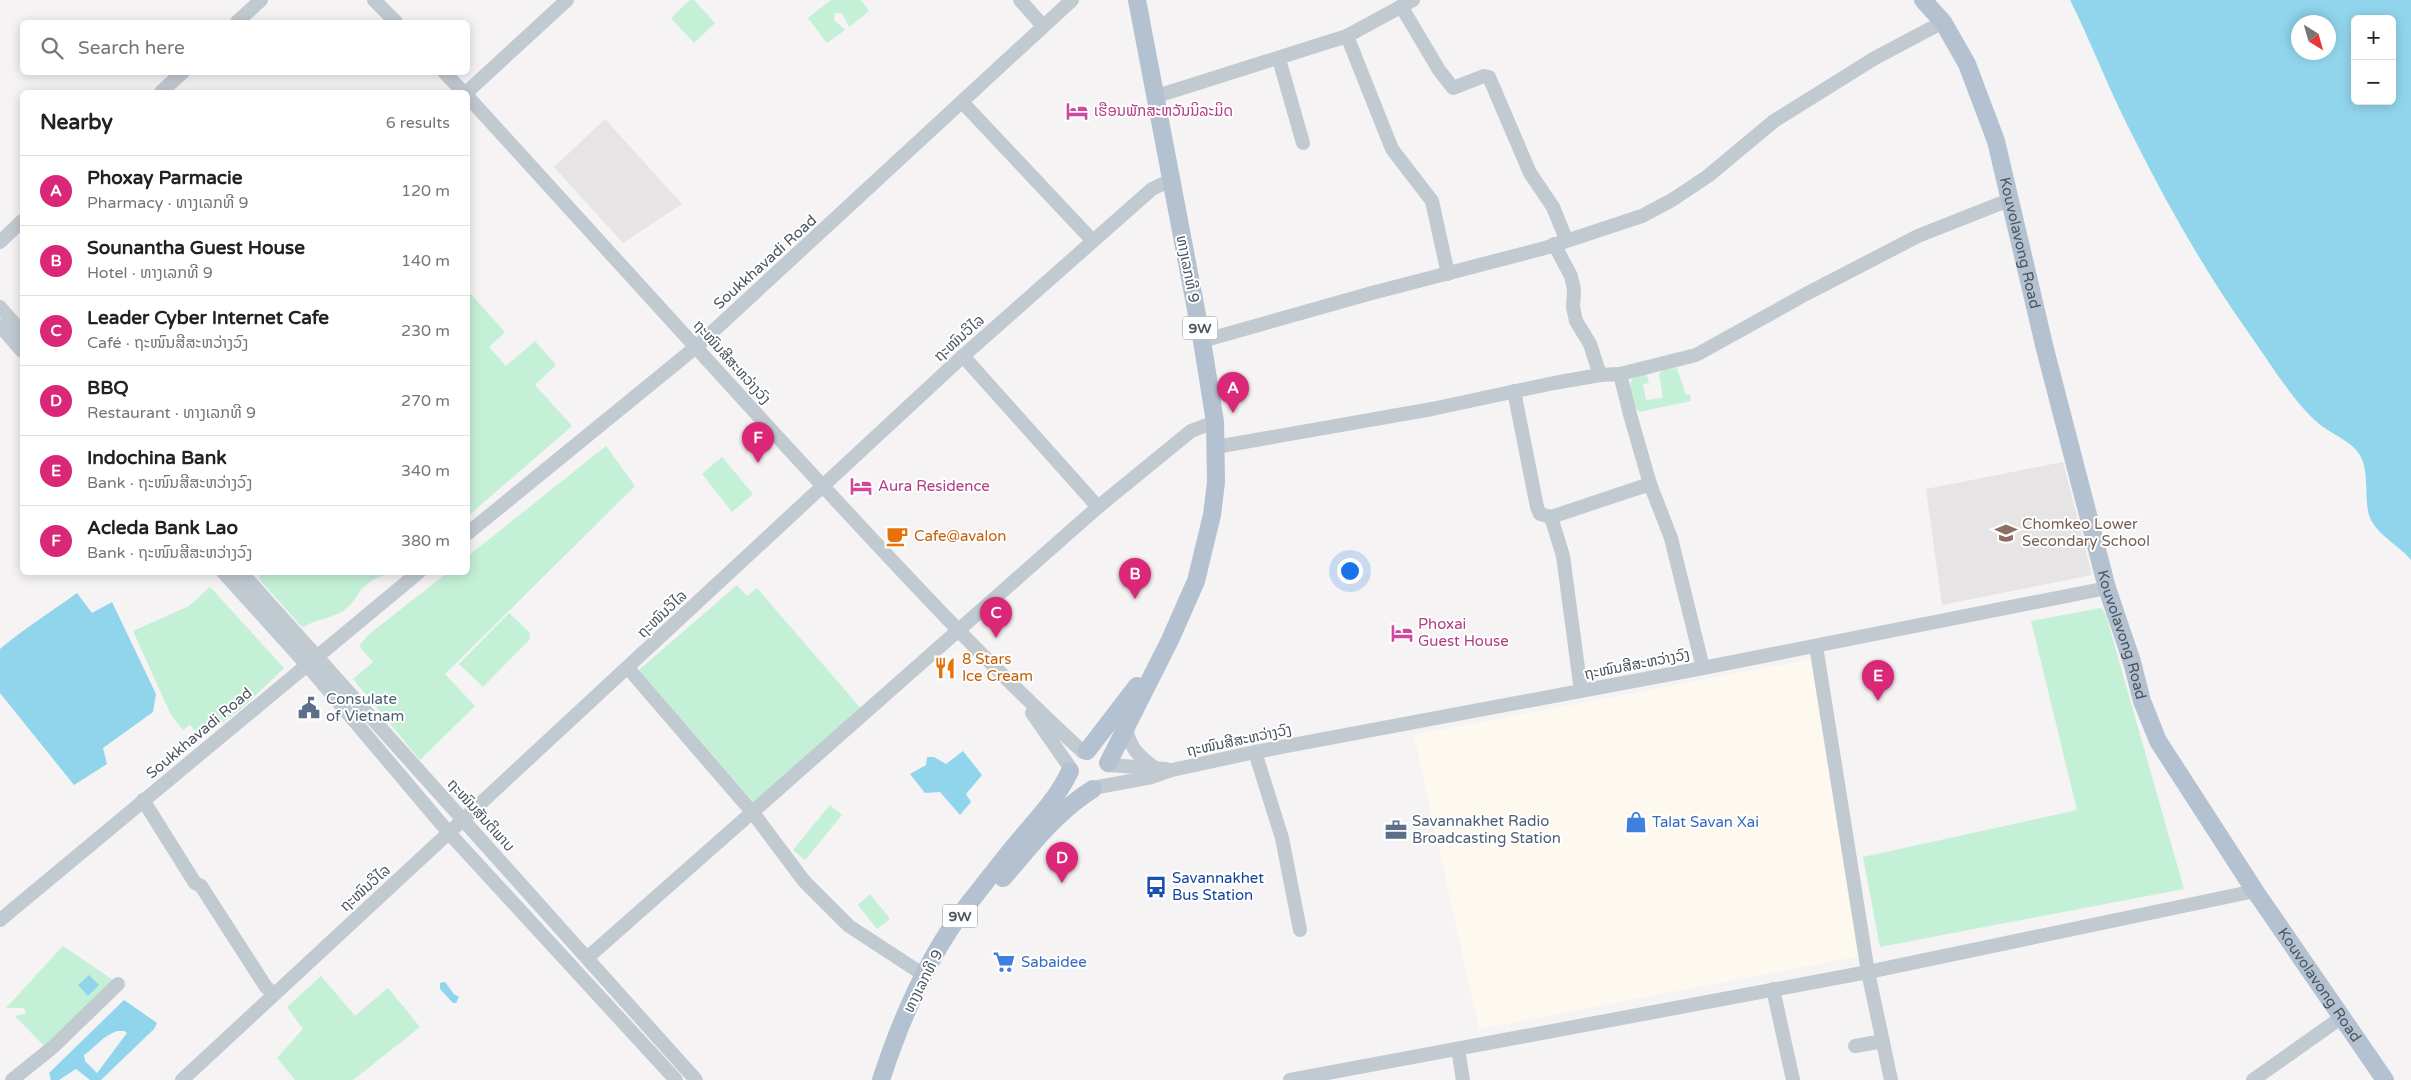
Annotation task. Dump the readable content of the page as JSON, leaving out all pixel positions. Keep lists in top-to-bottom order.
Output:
{
  "streets": {
    "main road": ["Kouvolavong Road", "ທາງເລກທີ 9", "9W"],
    "street": [
      "Soukkhavadi Road",
      "ຖະໜົນວິໄລ",
      "ຖະໜົນສີສະຫວ່າງວົງ",
      "ຖະໜົນສັນຕິພາບ"
    ]
  },
  "crossings": [
    ["Kouvolavong Road", "ຖະໜົນສີສະຫວ່າງວົງ"],
    ["Soukkhavadi Road", "ຖະໜົນສີສະຫວ່າງວົງ"],
    ["Soukkhavadi Road", "ຖະໜົນສັນຕິພາບ"],
    ["ທາງເລກທີ 9", "ຖະໜົນວິໄລ"],
    ["ຖະໜົນວິໄລ", "ຖະໜົນສີສະຫວ່າງວົງ"],
    ["ຖະໜົນວິໄລ", "ຖະໜົນສັນຕິພາບ"]
  ],
  "places": {
    "hotel": ["ເຮືອນພັກສະຫວັນນິລະມິດ", "Aura Residence", "Phoxai Guest House"],
    "school or university": ["Chomkeo Lower Secondary School"],
    "cafe": ["Cafe@avalon"],
    "restaurant": ["8 Stars Ice Cream"],
    "public building": ["Consulate of Vietnam"],
    "shop": ["Talat Savan Xai"],
    "office": ["Savannakhet Radio Broadcasting Station"],
    "bus stop": ["Savannakhet Bus Station"],
    "supermarket": ["Sabaidee"]
  },
  "north": "bottom right",
  "page": {
    "map_buttons": ["+", "−"],
    "search": "Search here",
    "heading": ["Nearby", "6 results"],
    "list": [
      {
        "mark": "A",
        "name": "Phoxay Parmacie",
        "note": "Pharmacy · ທາງເລກທີ 9",
        "value": "120 m"
      },
      {
        "mark": "B",
        "name": "Sounantha Guest House",
        "note": "Hotel · ທາງເລກທີ 9",
        "value": "140 m"
      },
      {
        "mark": "C",
        "name": "Leader Cyber Internet Cafe",
        "note": "Café · ຖະໜົນສີສະຫວ່າງວົງ",
        "value": "230 m"
      },
      {
        "mark": "D",
        "name": "BBQ",
        "note": "Restaurant · ທາງເລກທີ 9",
        "value": "270 m"
      },
      {
        "mark": "E",
        "name": "Indochina Bank",
        "note": "Bank · ຖະໜົນສີສະຫວ່າງວົງ",
        "value": "340 m"
      },
      {
        "mark": "F",
        "name": "Acleda Bank Lao",
        "note": "Bank · ຖະໜົນສີສະຫວ່າງວົງ",
        "value": "380 m"
      }
    ],
    "pins": [
      "A",
      "F",
      "B",
      "C",
      "E",
      "D"
    ]
  }
}
